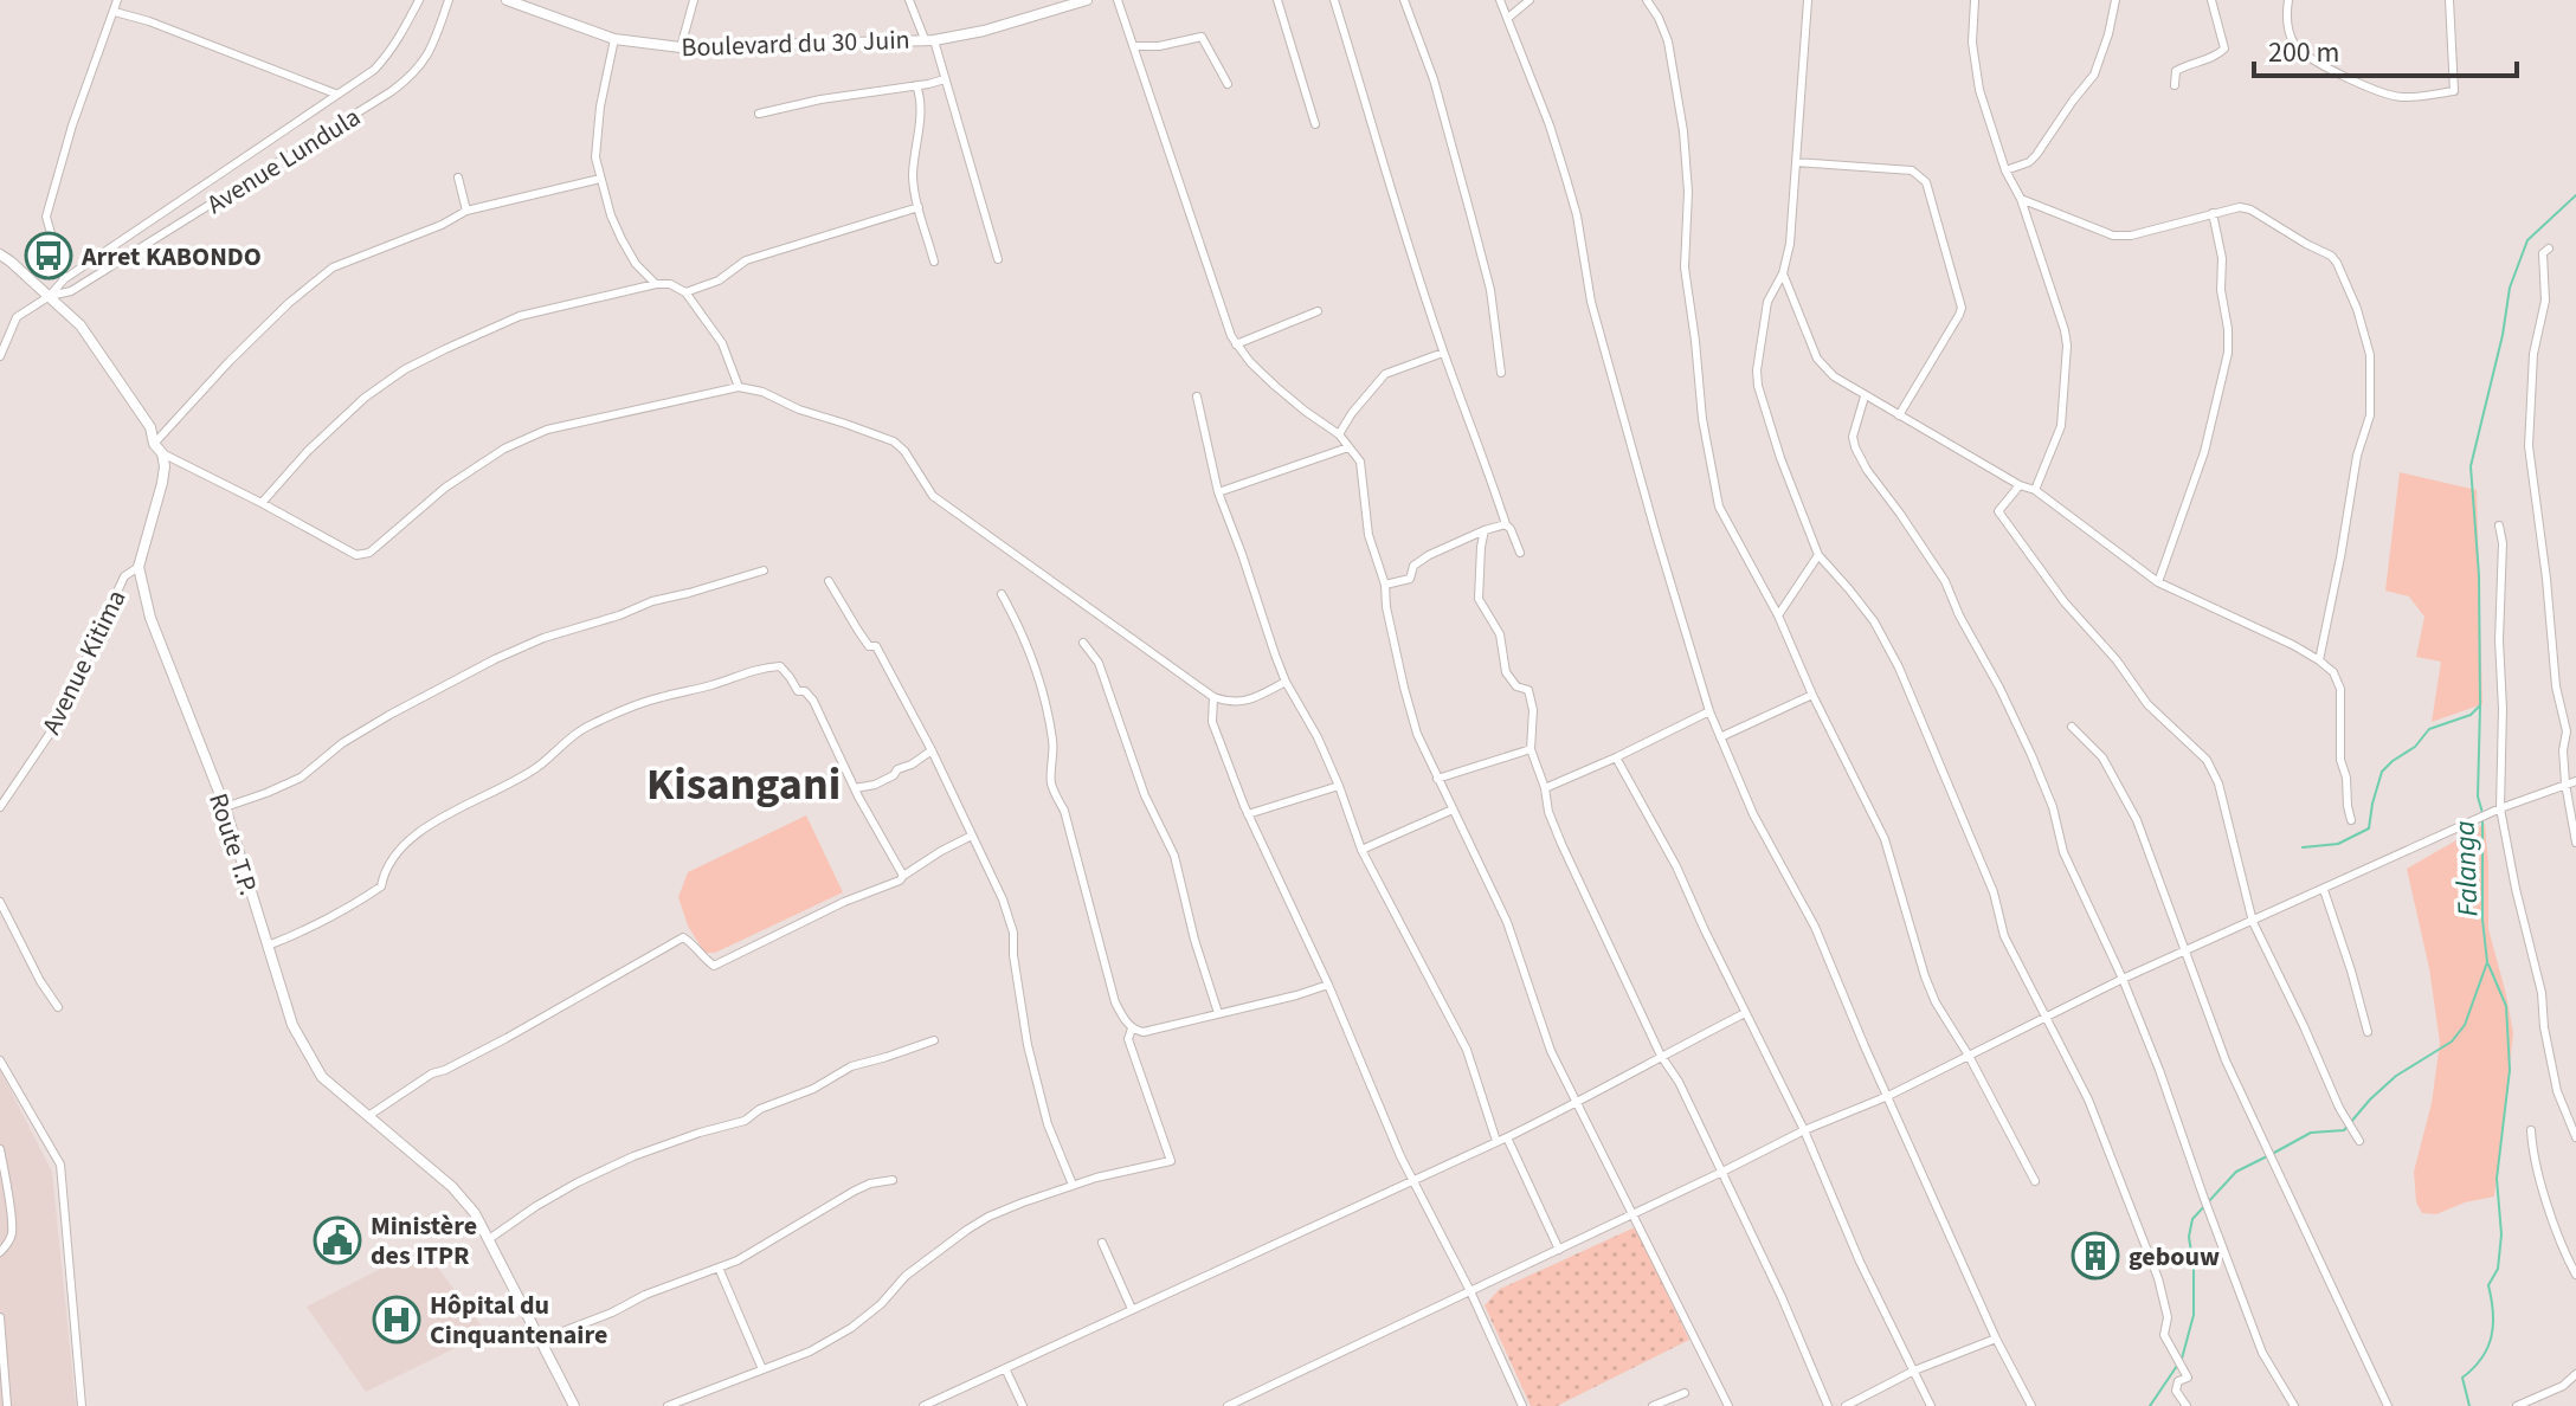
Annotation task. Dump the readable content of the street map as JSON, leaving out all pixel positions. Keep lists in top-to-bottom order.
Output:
{
  "streets": {
    "street": [
      "Boulevard du 30 Juin",
      "Avenue Lundula",
      "Avenue Kitima",
      "Route T.P."
    ]
  },
  "crossings": [
    ["Avenue Kitima", "Route T.P."]
  ],
  "districts": ["Kisangani"],
  "water": ["Falanga"],
  "places": {
    "bus stop": ["Arret KABONDO"],
    "public building": ["Ministère des ITPR"],
    "building": ["gebouw"],
    "hospital": ["Hôpital du Cinquantenaire"]
  },
  "scale_bar": "200 m"
}
